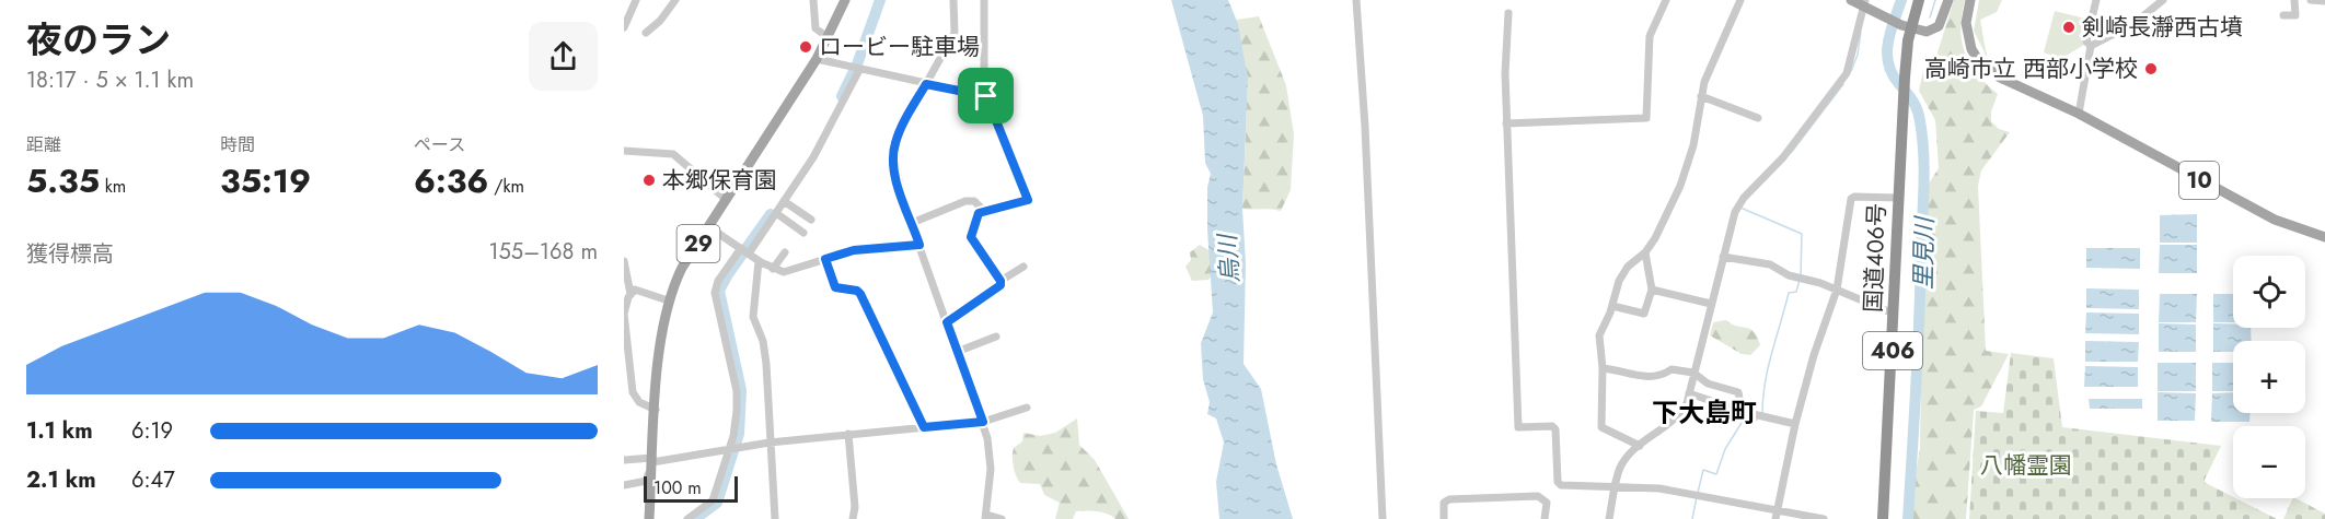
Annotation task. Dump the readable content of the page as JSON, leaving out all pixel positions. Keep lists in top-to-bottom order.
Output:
{
  "streets": {
    "highway": ["国道406号", "406"],
    "main road": ["10", "29"]
  },
  "districts": ["下大島町"],
  "water": ["里見川", "烏川"],
  "parks": ["八幡霊園"],
  "places": [
    "剣崎長瀞西古墳",
    "ロービー駐車場",
    "高崎市立 西部小学校",
    "本郷保育園"
  ],
  "scale_bar": "100 m",
  "page": {
    "heading": ["夜のラン", "18:17 · 5 × 1.1 km"],
    "stats": [
      ["距離", "5.35 km"],
      ["時間", "35:19"],
      ["ペース", "6:36 /km"]
    ],
    "chart": ["獲得標高", "155–168 m"],
    "map_buttons": ["+", "−"],
    "list": [
      {
        "name": "1.1 km",
        "note": "6:19"
      },
      {
        "name": "2.1 km",
        "note": "6:47"
      }
    ],
    "scale": "100 m"
  }
}
